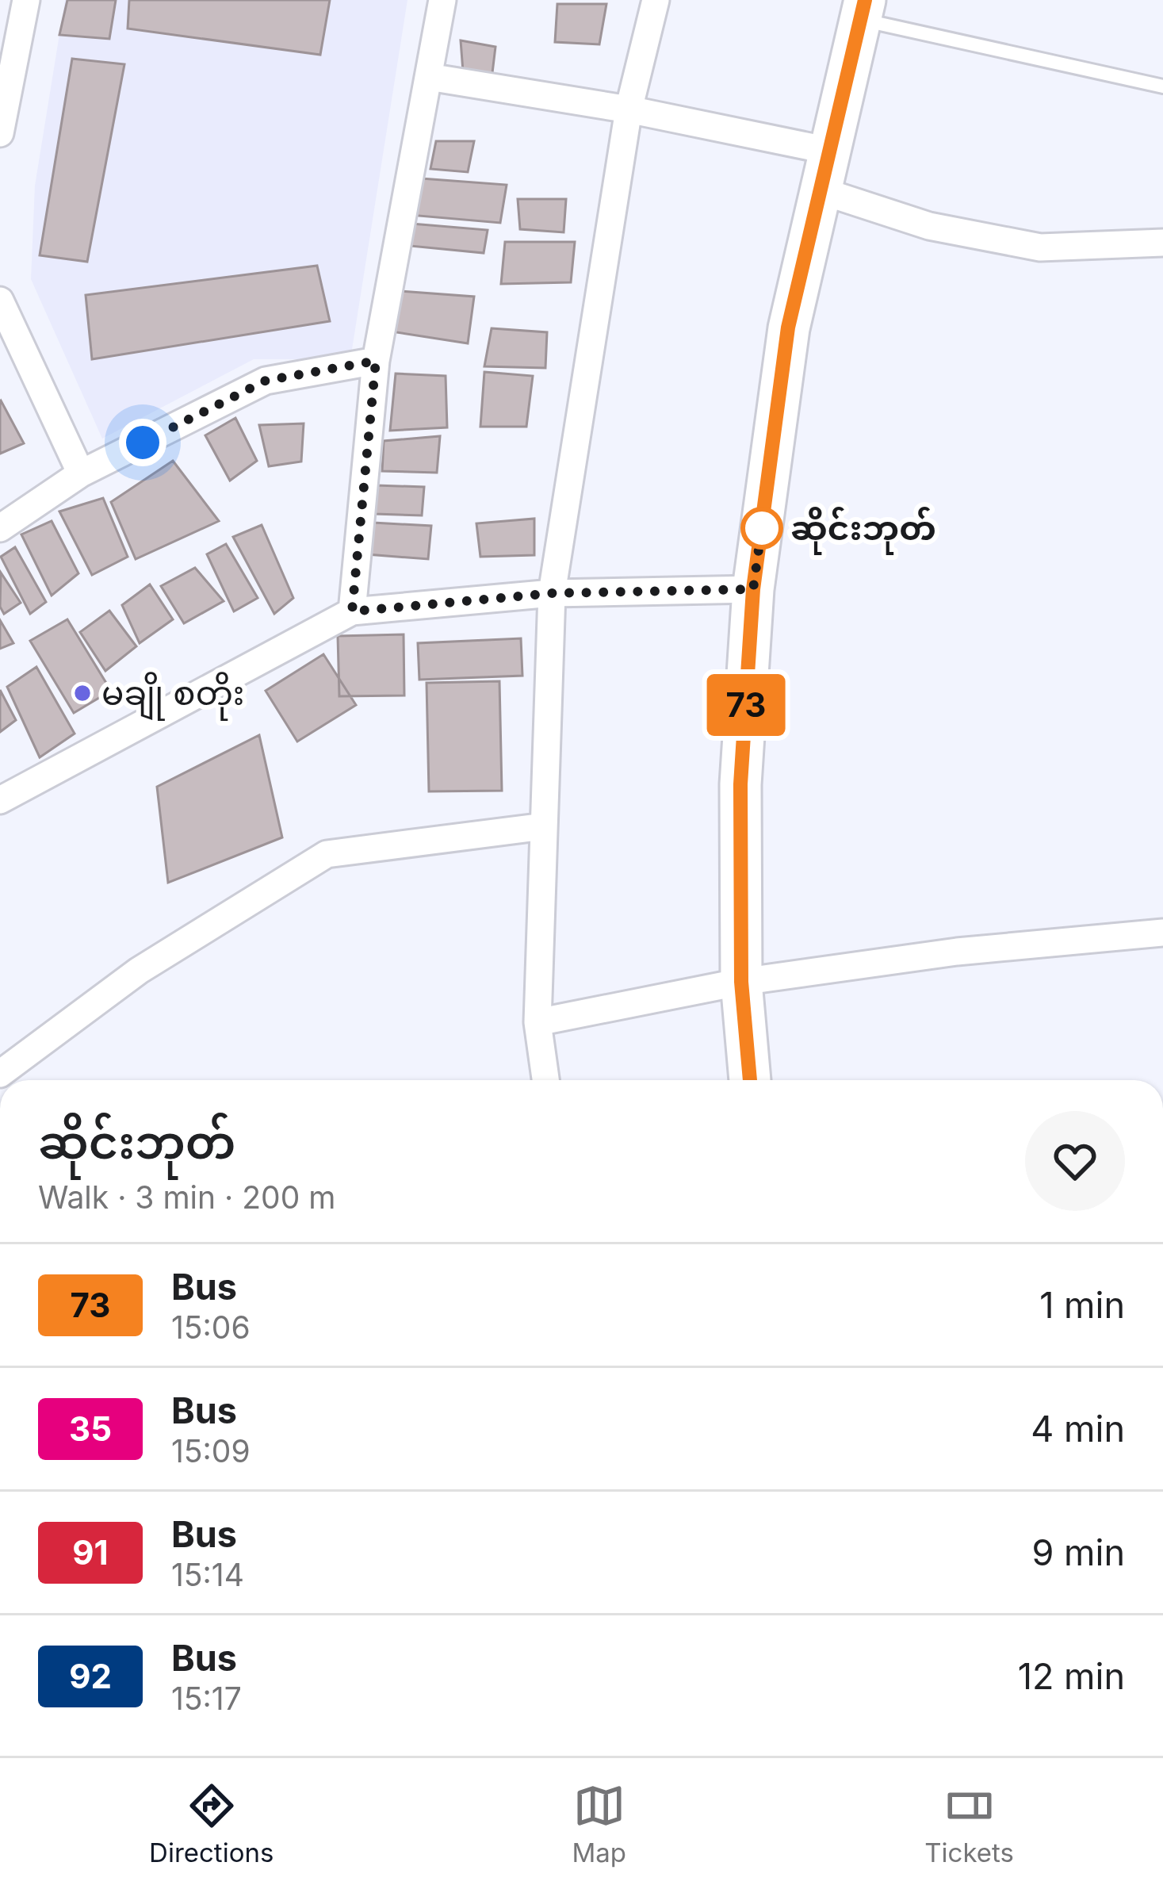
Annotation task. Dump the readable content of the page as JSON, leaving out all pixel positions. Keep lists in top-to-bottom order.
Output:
{
  "places": ["ဆိုင်းဘုတ်", "မချို စတိုး"],
  "lines": ["bus line 73"],
  "page": {
    "on_map": "73",
    "heading": ["ဆိုင်းဘုတ်", "Walk · 3 min · 200 m"],
    "list": [
      {
        "mark": "73",
        "name": "Bus",
        "note": "15:06",
        "value": "1 min"
      },
      {
        "mark": "35",
        "name": "Bus",
        "note": "15:09",
        "value": "4 min"
      },
      {
        "mark": "91",
        "name": "Bus",
        "note": "15:14",
        "value": "9 min"
      },
      {
        "mark": "92",
        "name": "Bus",
        "note": "15:17",
        "value": "12 min"
      }
    ],
    "tabs": ["Directions", "Map", "Tickets"]
  }
}
